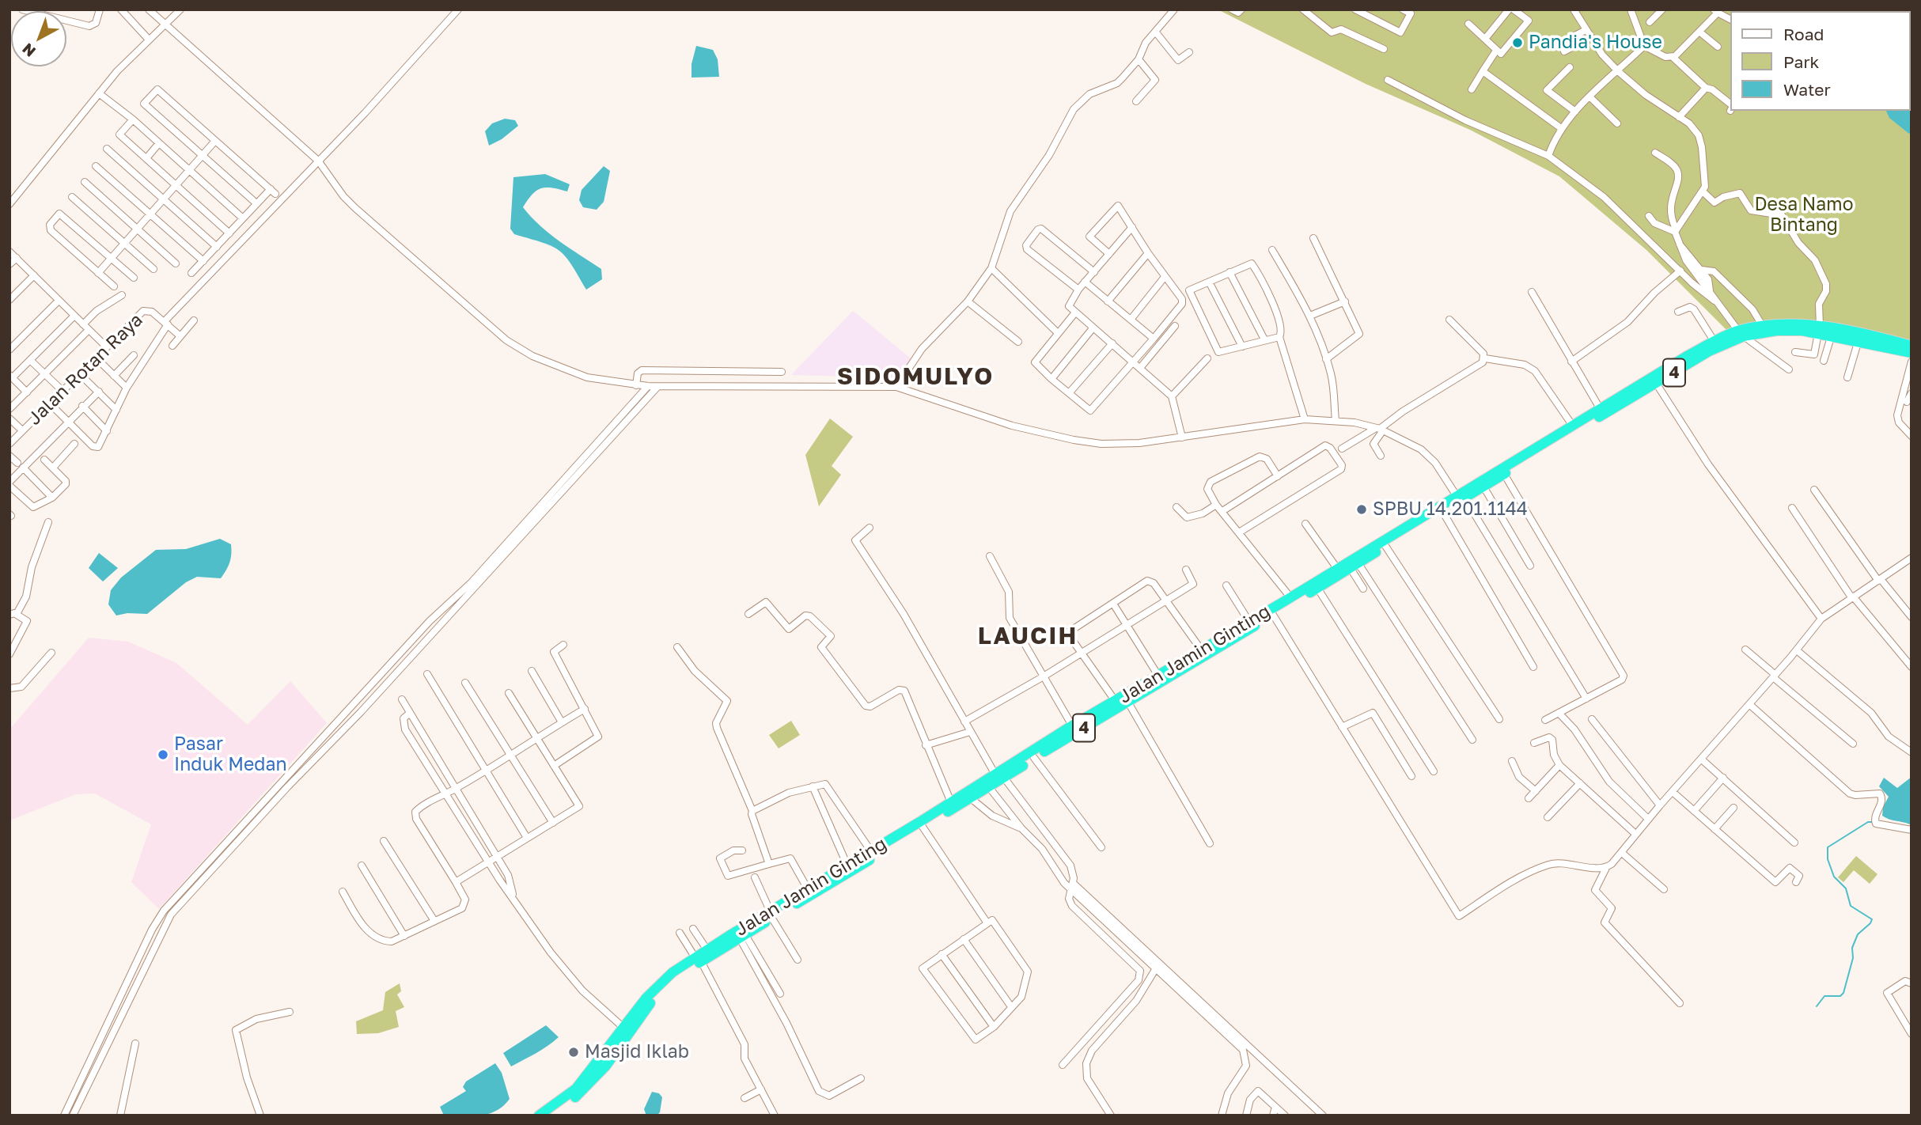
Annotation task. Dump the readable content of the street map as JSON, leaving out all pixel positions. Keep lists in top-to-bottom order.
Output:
{
  "streets": {
    "highway": ["4", "Jalan Jamin Ginting"],
    "street": ["Jalan Rotan Raya"]
  },
  "districts": ["SIDOMULYO", "LAUCIH"],
  "parks": ["Desa Namo Bintang"],
  "places": [
    "Pandia's House",
    "SPBU 14.201.1144",
    "Pasar Induk Medan",
    "Masjid Iklab"
  ],
  "legend": ["Road", "Park", "Water"],
  "north": "bottom left"
}
